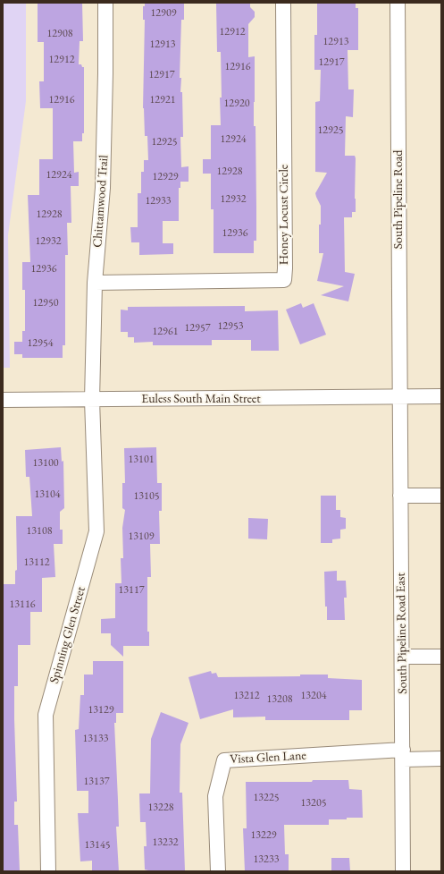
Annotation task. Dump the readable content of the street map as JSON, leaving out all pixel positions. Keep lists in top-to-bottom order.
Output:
{
  "streets": {
    "street": [
      "South Pipeline Road",
      "Chittamwood Trail",
      "Honey Locust Circle",
      "Euless South Main Street",
      "South Pipeline Road East",
      "Spinning Glen Street",
      "Vista Glen Lane"
    ]
  },
  "crossings": [
    ["South Pipeline Road", "Euless South Main Street"],
    ["South Pipeline Road", "South Pipeline Road East"],
    ["Chittamwood Trail", "Honey Locust Circle"],
    ["Chittamwood Trail", "Euless South Main Street"],
    ["Chittamwood Trail", "Spinning Glen Street"],
    ["Euless South Main Street", "South Pipeline Road East"],
    ["Euless South Main Street", "Spinning Glen Street"],
    ["South Pipeline Road East", "Vista Glen Lane"]
  ],
  "house_numbers": [
    "12909",
    "12912",
    "12908",
    "12913",
    "12913",
    "12912",
    "12917",
    "12916",
    "12917",
    "12916",
    "12921",
    "12920",
    "12925",
    "12924",
    "12925",
    "12928",
    "12924",
    "12929",
    "12932",
    "12933",
    "12928",
    "12936",
    "12932",
    "12936",
    "12950",
    "12953",
    "12957",
    "12961",
    "12954",
    "13101",
    "13100",
    "13104",
    "13105",
    "13108",
    "13109",
    "13112",
    "13117",
    "13116",
    "13212",
    "13204",
    "13208",
    "13129",
    "13133",
    "13137",
    "13225",
    "13205",
    "13228",
    "13229",
    "13232",
    "13145",
    "13233"
  ]
}
